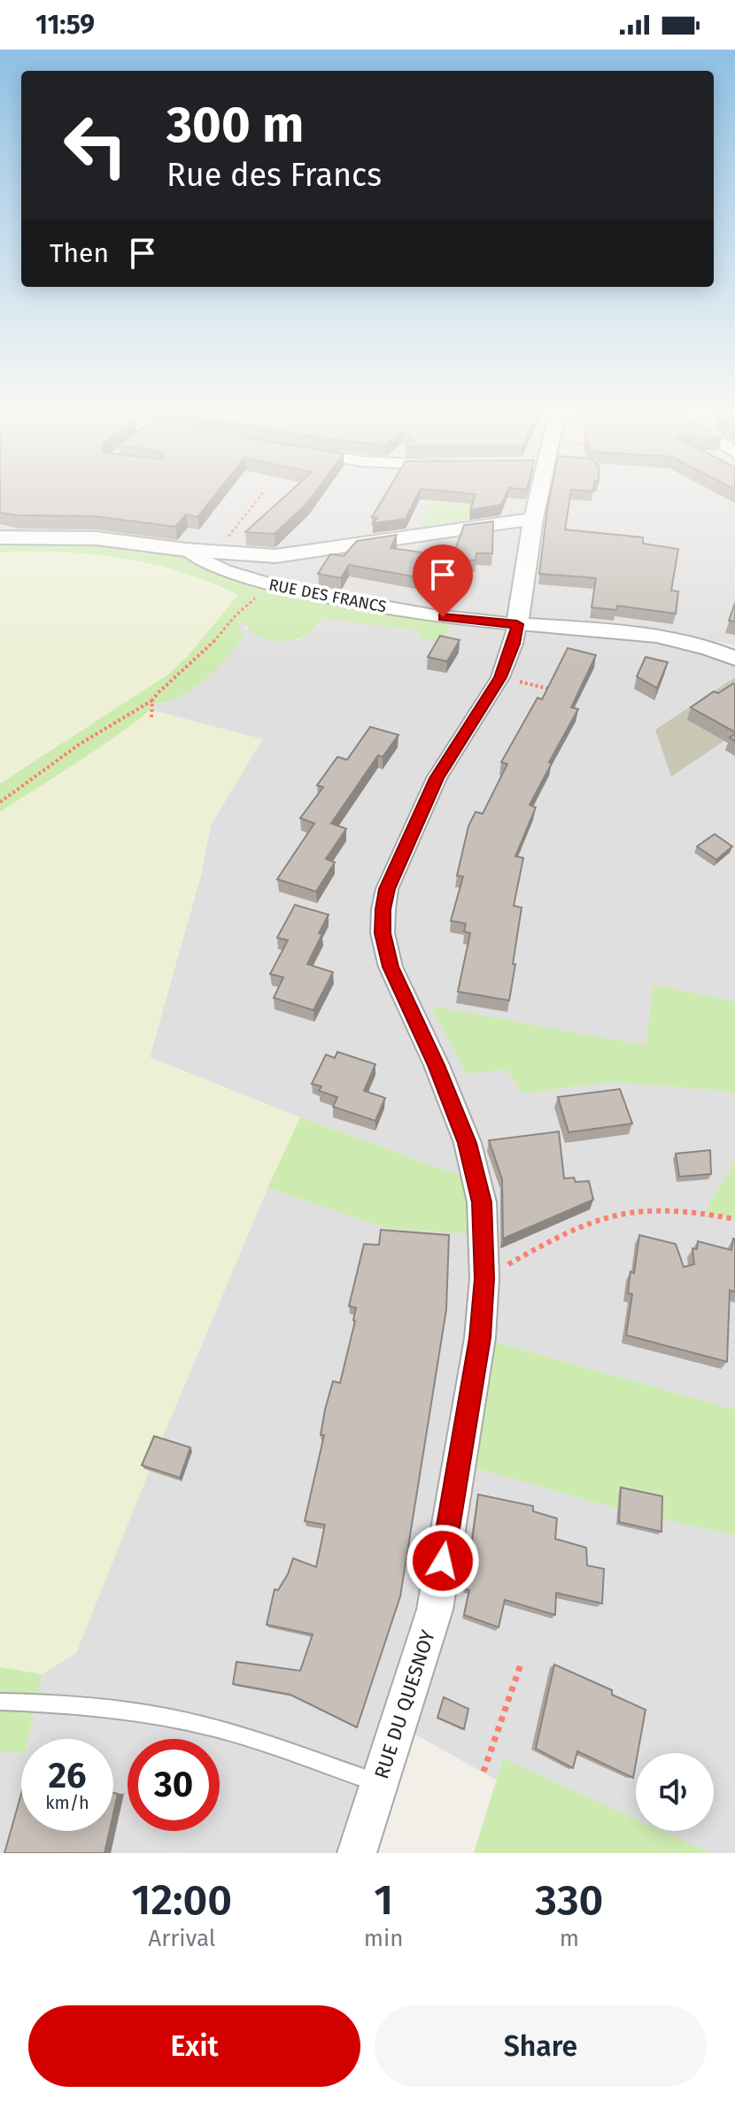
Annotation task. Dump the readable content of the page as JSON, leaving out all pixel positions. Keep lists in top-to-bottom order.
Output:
{
  "streets": {
    "street": ["RUE DES FRANCS", "RUE DU QUESNOY"]
  },
  "crossings": [
    ["RUE DES FRANCS", "RUE DU QUESNOY"]
  ],
  "page": {
    "status": "11:59",
    "turn": ["300 m", "Rue des Francs"],
    "then": "Then",
    "speed": "26 km/h",
    "limit": "30",
    "eta": [
      "12:00",
      "Arrival",
      "1",
      "min",
      "330",
      "m"
    ],
    "buttons": ["Exit", "Share"]
  }
}
